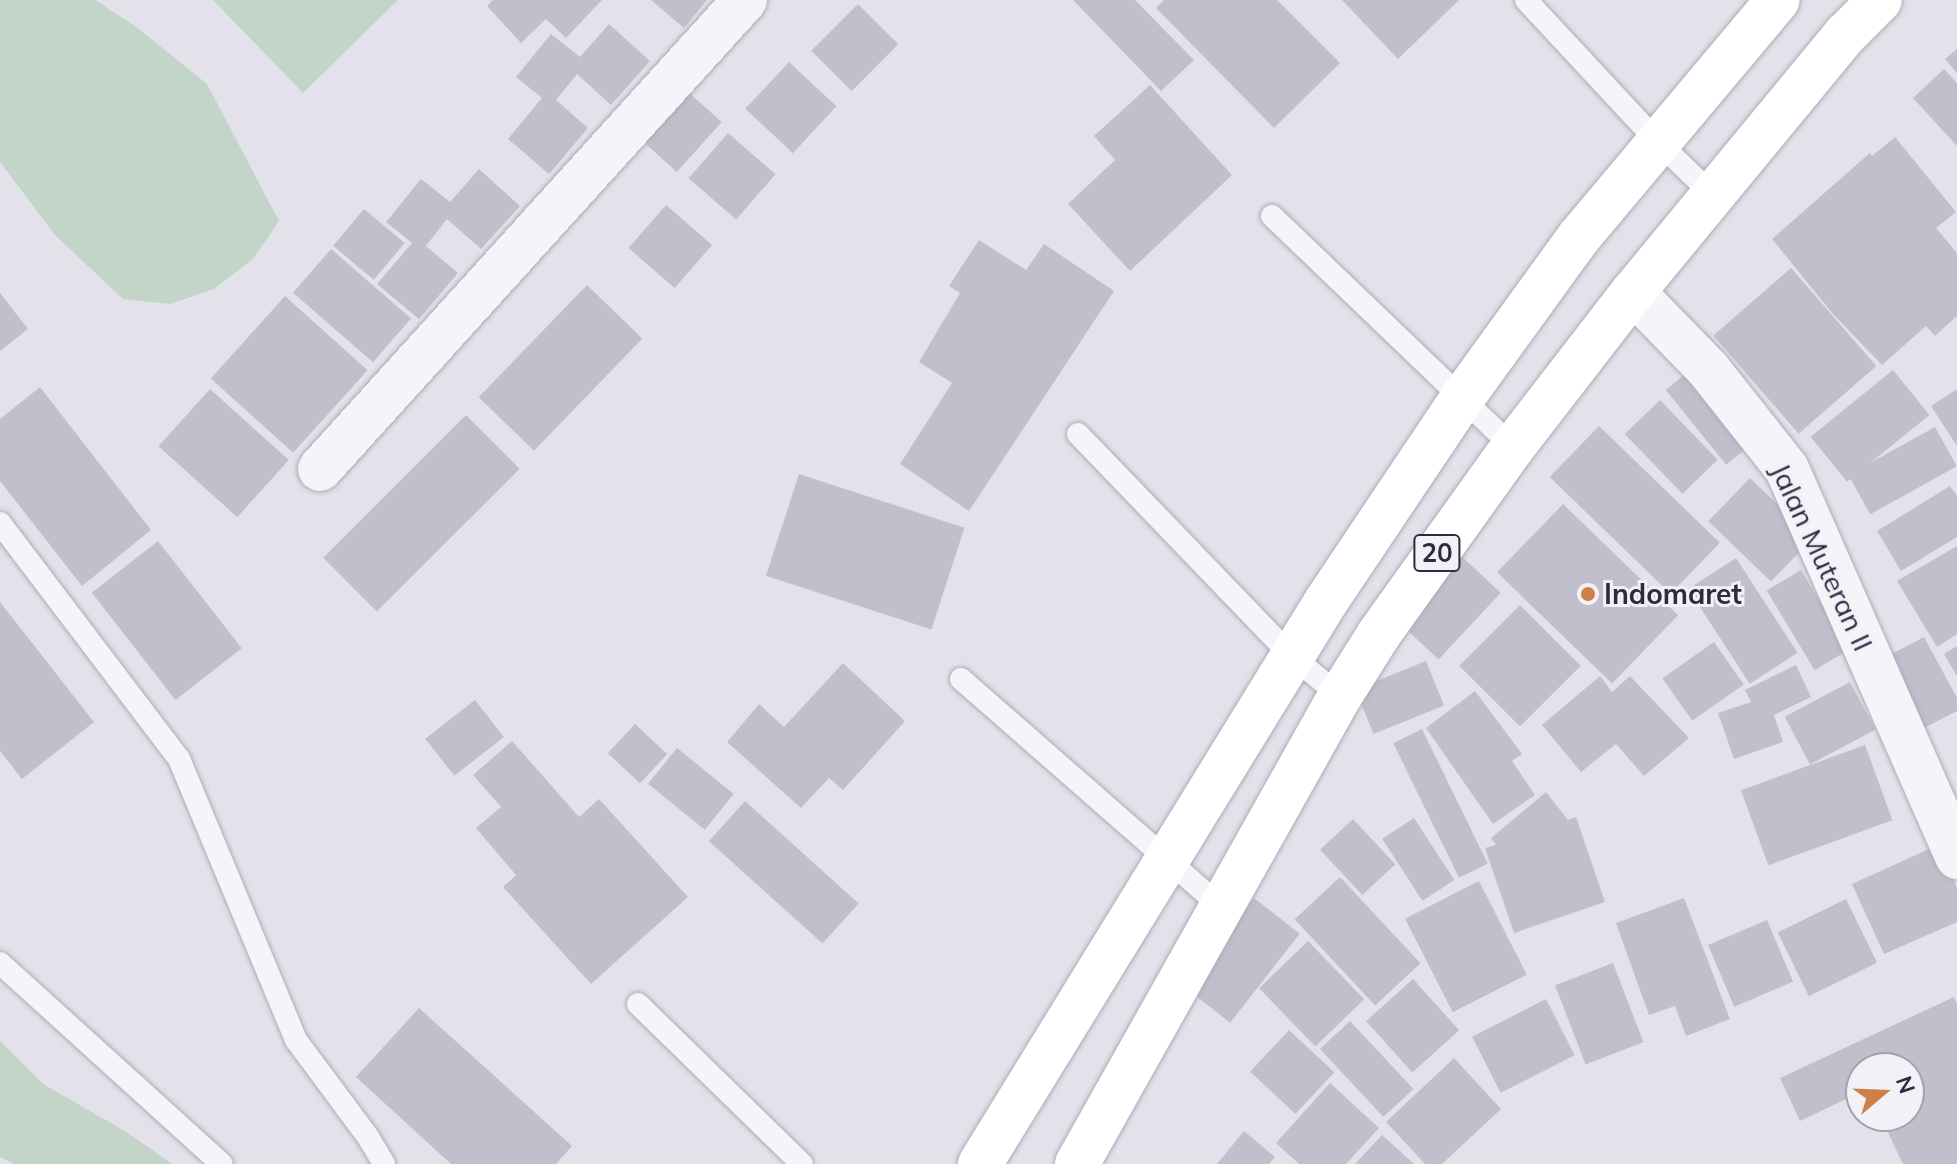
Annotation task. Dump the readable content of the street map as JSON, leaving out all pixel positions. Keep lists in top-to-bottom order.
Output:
{
  "streets": {
    "highway": ["20"],
    "street": ["Jalan Muteran II"]
  },
  "crossings": [
    ["20", "Jalan Muteran II"]
  ],
  "places": ["Indomaret"],
  "north": "right"
}
